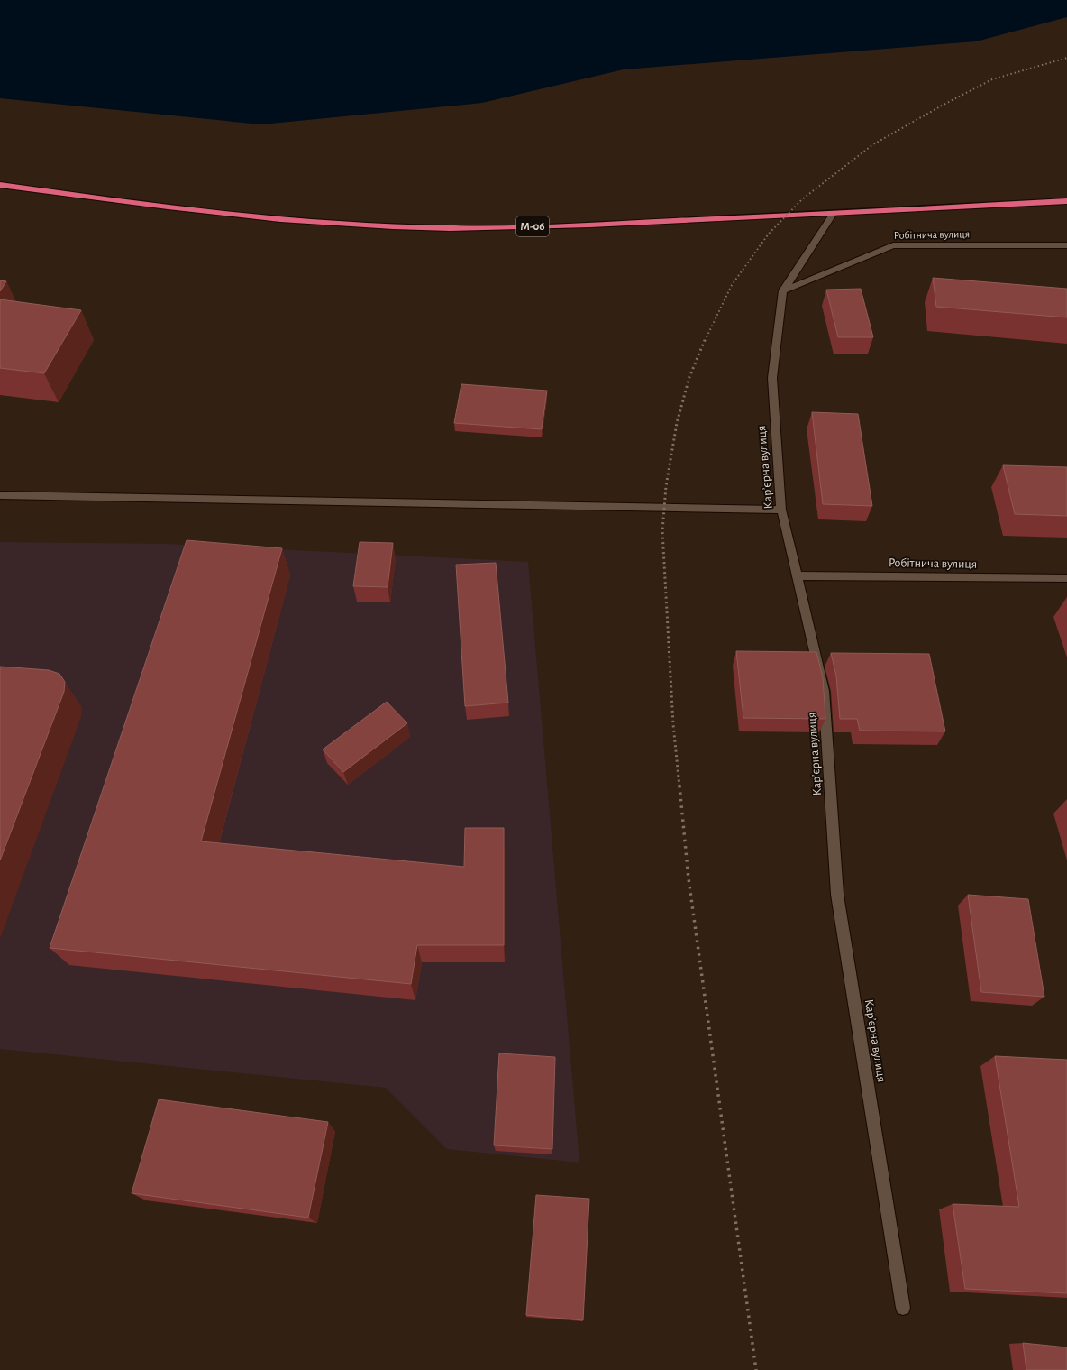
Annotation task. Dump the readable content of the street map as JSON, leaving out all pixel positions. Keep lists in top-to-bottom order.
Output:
{
  "streets": {
    "highway": ["М-06"],
    "street": ["Робітнича вулиця", "Карʼєрна вулиця"]
  },
  "crossings": [
    ["М-06", "Карʼєрна вулиця"],
    ["Робітнича вулиця", "Карʼєрна вулиця"]
  ]
}
